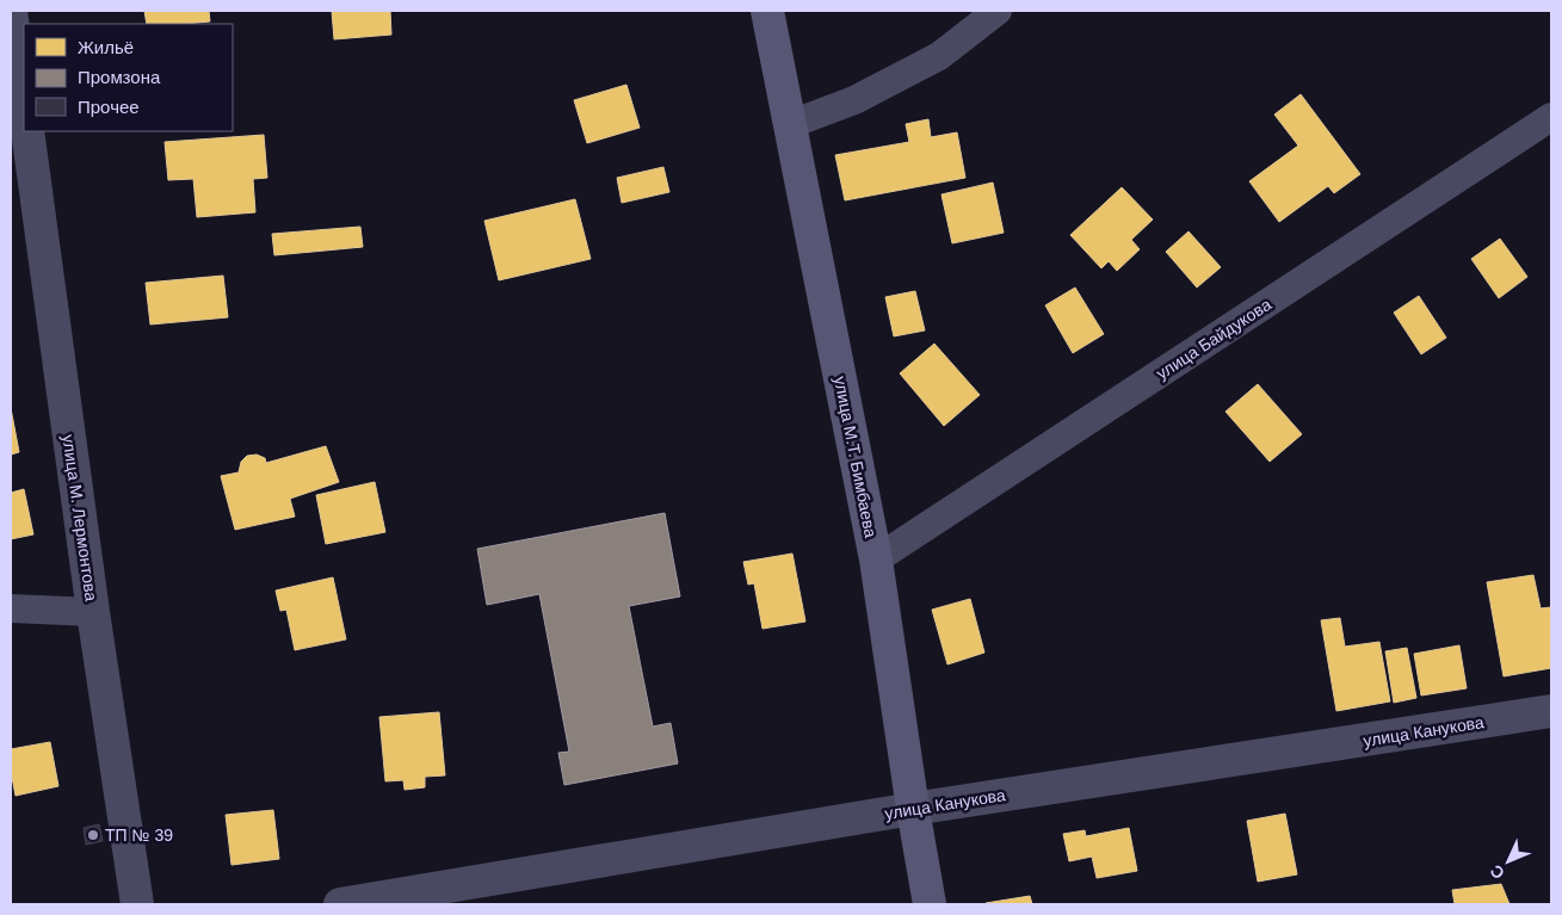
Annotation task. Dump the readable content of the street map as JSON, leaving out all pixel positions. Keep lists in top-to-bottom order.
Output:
{
  "streets": {
    "main road": ["улица М.Т. Бимбаева"],
    "street": ["улица Байдукова", "улица М. Лермонтова", "улица Канукова"]
  },
  "crossings": [
    ["улица Байдукова", "улица М.Т. Бимбаева"],
    ["улица М.Т. Бимбаева", "улица Канукова"]
  ],
  "places": ["ТП № 39"],
  "legend": ["Жильё", "Промзона", "Прочее"],
  "north": "bottom left"
}
